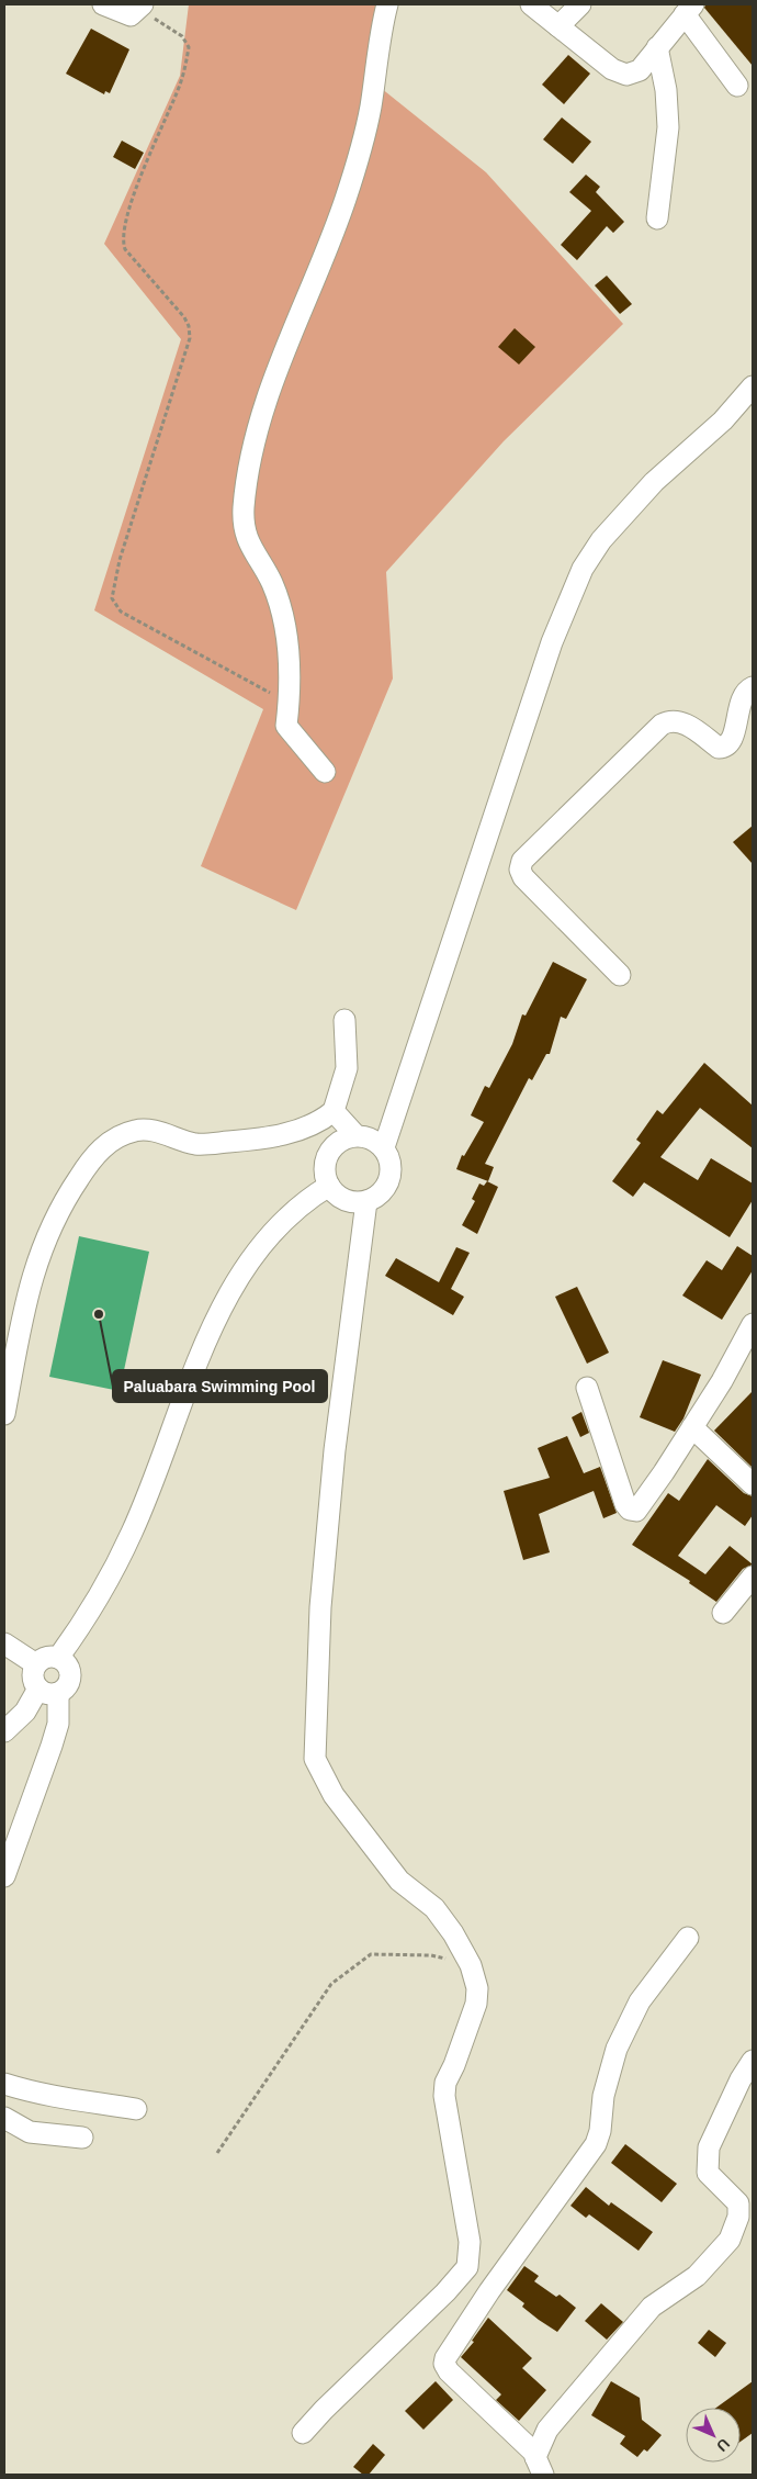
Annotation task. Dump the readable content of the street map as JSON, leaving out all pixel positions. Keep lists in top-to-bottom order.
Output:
{
  "places": ["Paluabara Swimming Pool"],
  "north": "bottom right"
}
